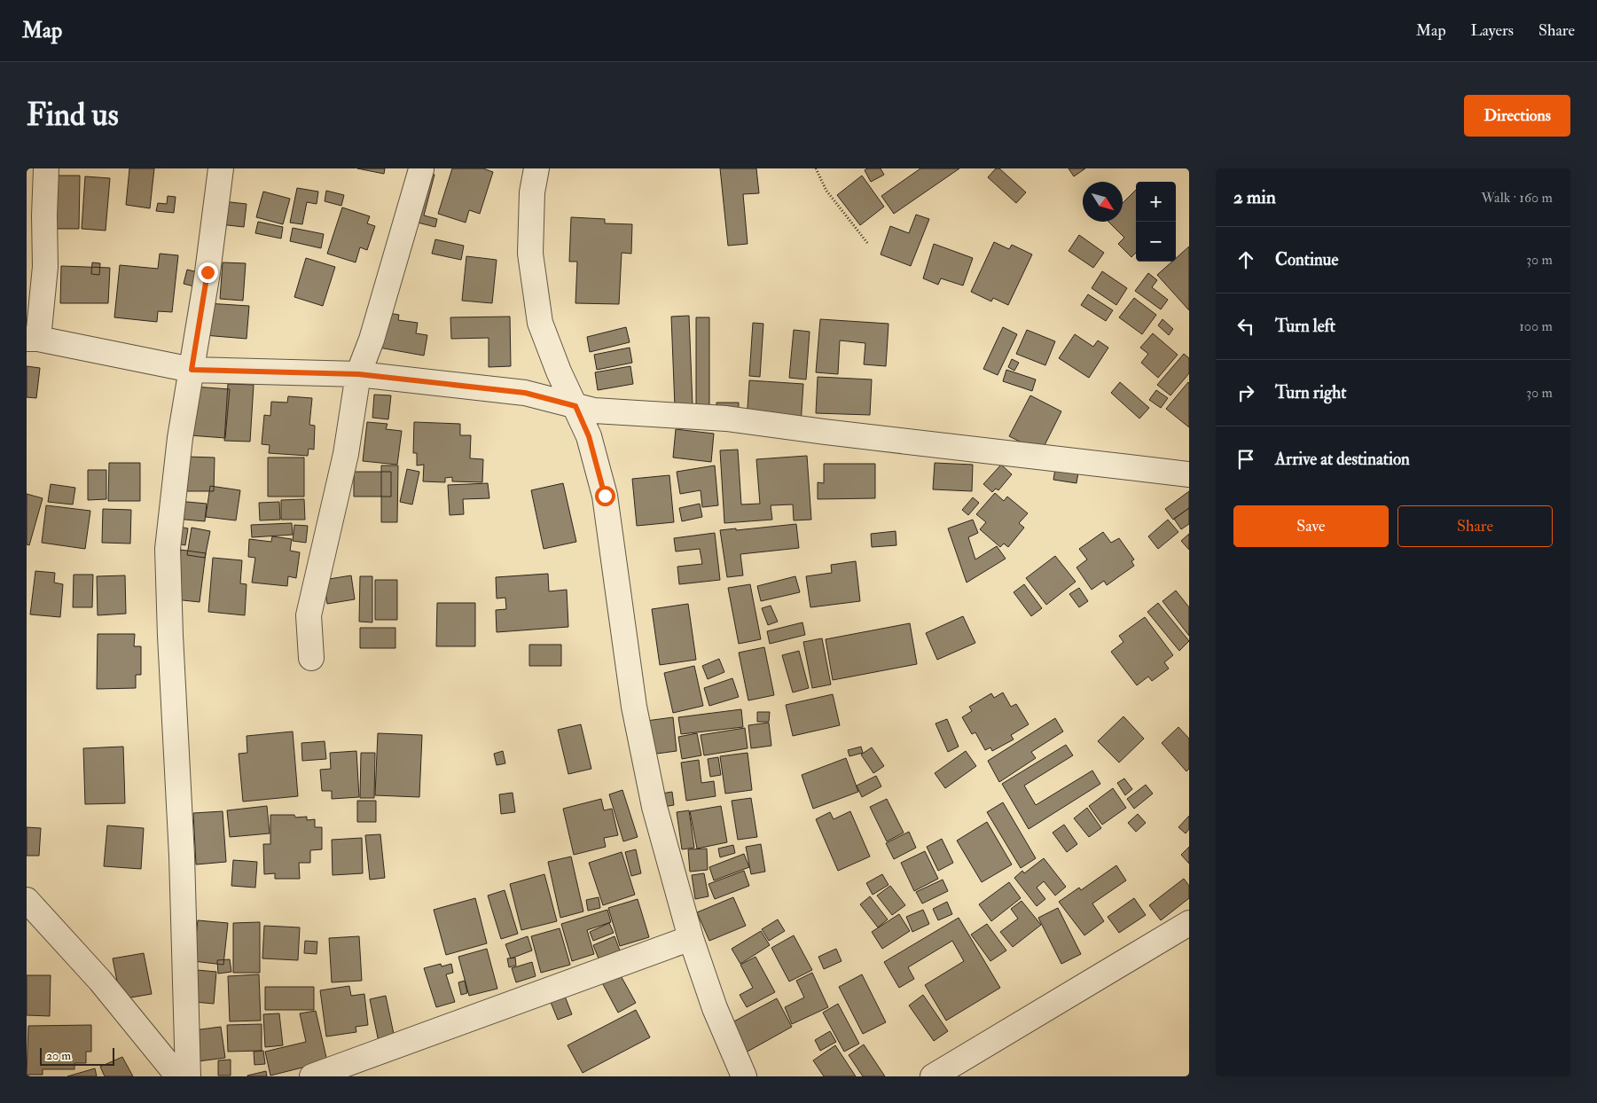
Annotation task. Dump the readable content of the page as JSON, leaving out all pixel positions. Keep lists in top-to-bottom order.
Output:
{
  "scale_bar": "20 m",
  "north": "bottom right",
  "page": {
    "header": "Map",
    "nav": ["Map", "Layers", "Share"],
    "buttons": [
      "Directions",
      ["Save", "Share"]
    ],
    "title": "Find us",
    "heading": ["2 min", "Walk · 160 m"],
    "map_buttons": ["+", "−"],
    "list": [
      ["Continue", "30 m"],
      ["Turn left", "100 m"],
      ["Turn right", "30 m"],
      "Arrive at destination"
    ],
    "scale": "20 m"
  }
}
